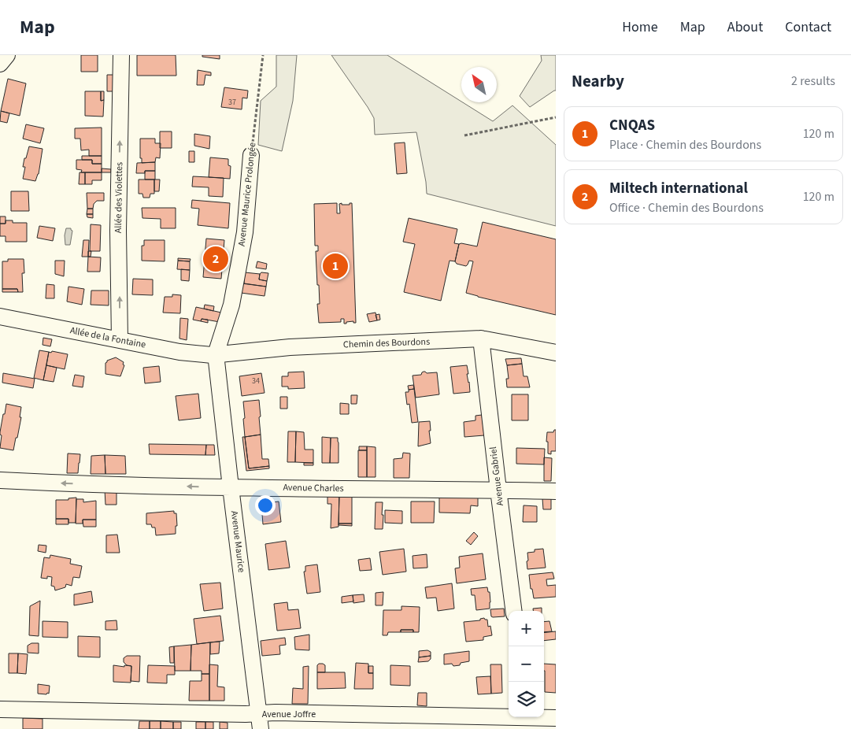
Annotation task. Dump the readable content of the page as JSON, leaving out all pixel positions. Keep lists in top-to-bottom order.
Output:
{
  "streets": {
    "street": [
      "Avenue Maurice Prolongée",
      "Allée des Violettes",
      "Allée de la Fontaine",
      "Chemin des Bourdons",
      "Avenue Gabriel",
      "Avenue Charles",
      "Avenue Maurice",
      "Avenue Joffre"
    ]
  },
  "crossings": [
    ["Avenue Maurice Prolongée", "Allée de la Fontaine"],
    ["Avenue Maurice Prolongée", "Chemin des Bourdons"],
    ["Avenue Maurice Prolongée", "Avenue Maurice"],
    ["Allée des Violettes", "Allée de la Fontaine"],
    ["Allée de la Fontaine", "Chemin des Bourdons"],
    ["Allée de la Fontaine", "Avenue Maurice"],
    ["Chemin des Bourdons", "Avenue Gabriel"],
    ["Chemin des Bourdons", "Avenue Maurice"],
    ["Avenue Gabriel", "Avenue Charles"],
    ["Avenue Charles", "Avenue Maurice"],
    ["Avenue Maurice", "Avenue Joffre"]
  ],
  "one_way": ["Allée des Violettes", "Avenue Charles"],
  "house_numbers": ["37", "34"],
  "north": "top left",
  "page": {
    "header": "Map",
    "nav": [
      "Home",
      "Map",
      "About",
      "Contact"
    ],
    "heading": ["Nearby", "2 results"],
    "list": [
      {
        "mark": "1",
        "name": "CNQAS",
        "note": "Place · Chemin des Bourdons",
        "value": "120 m"
      },
      {
        "mark": "2",
        "name": "Miltech international",
        "note": "Office · Chemin des Bourdons",
        "value": "120 m"
      }
    ],
    "pins": ["2", "1"],
    "map_buttons": ["+", "−"]
  }
}
